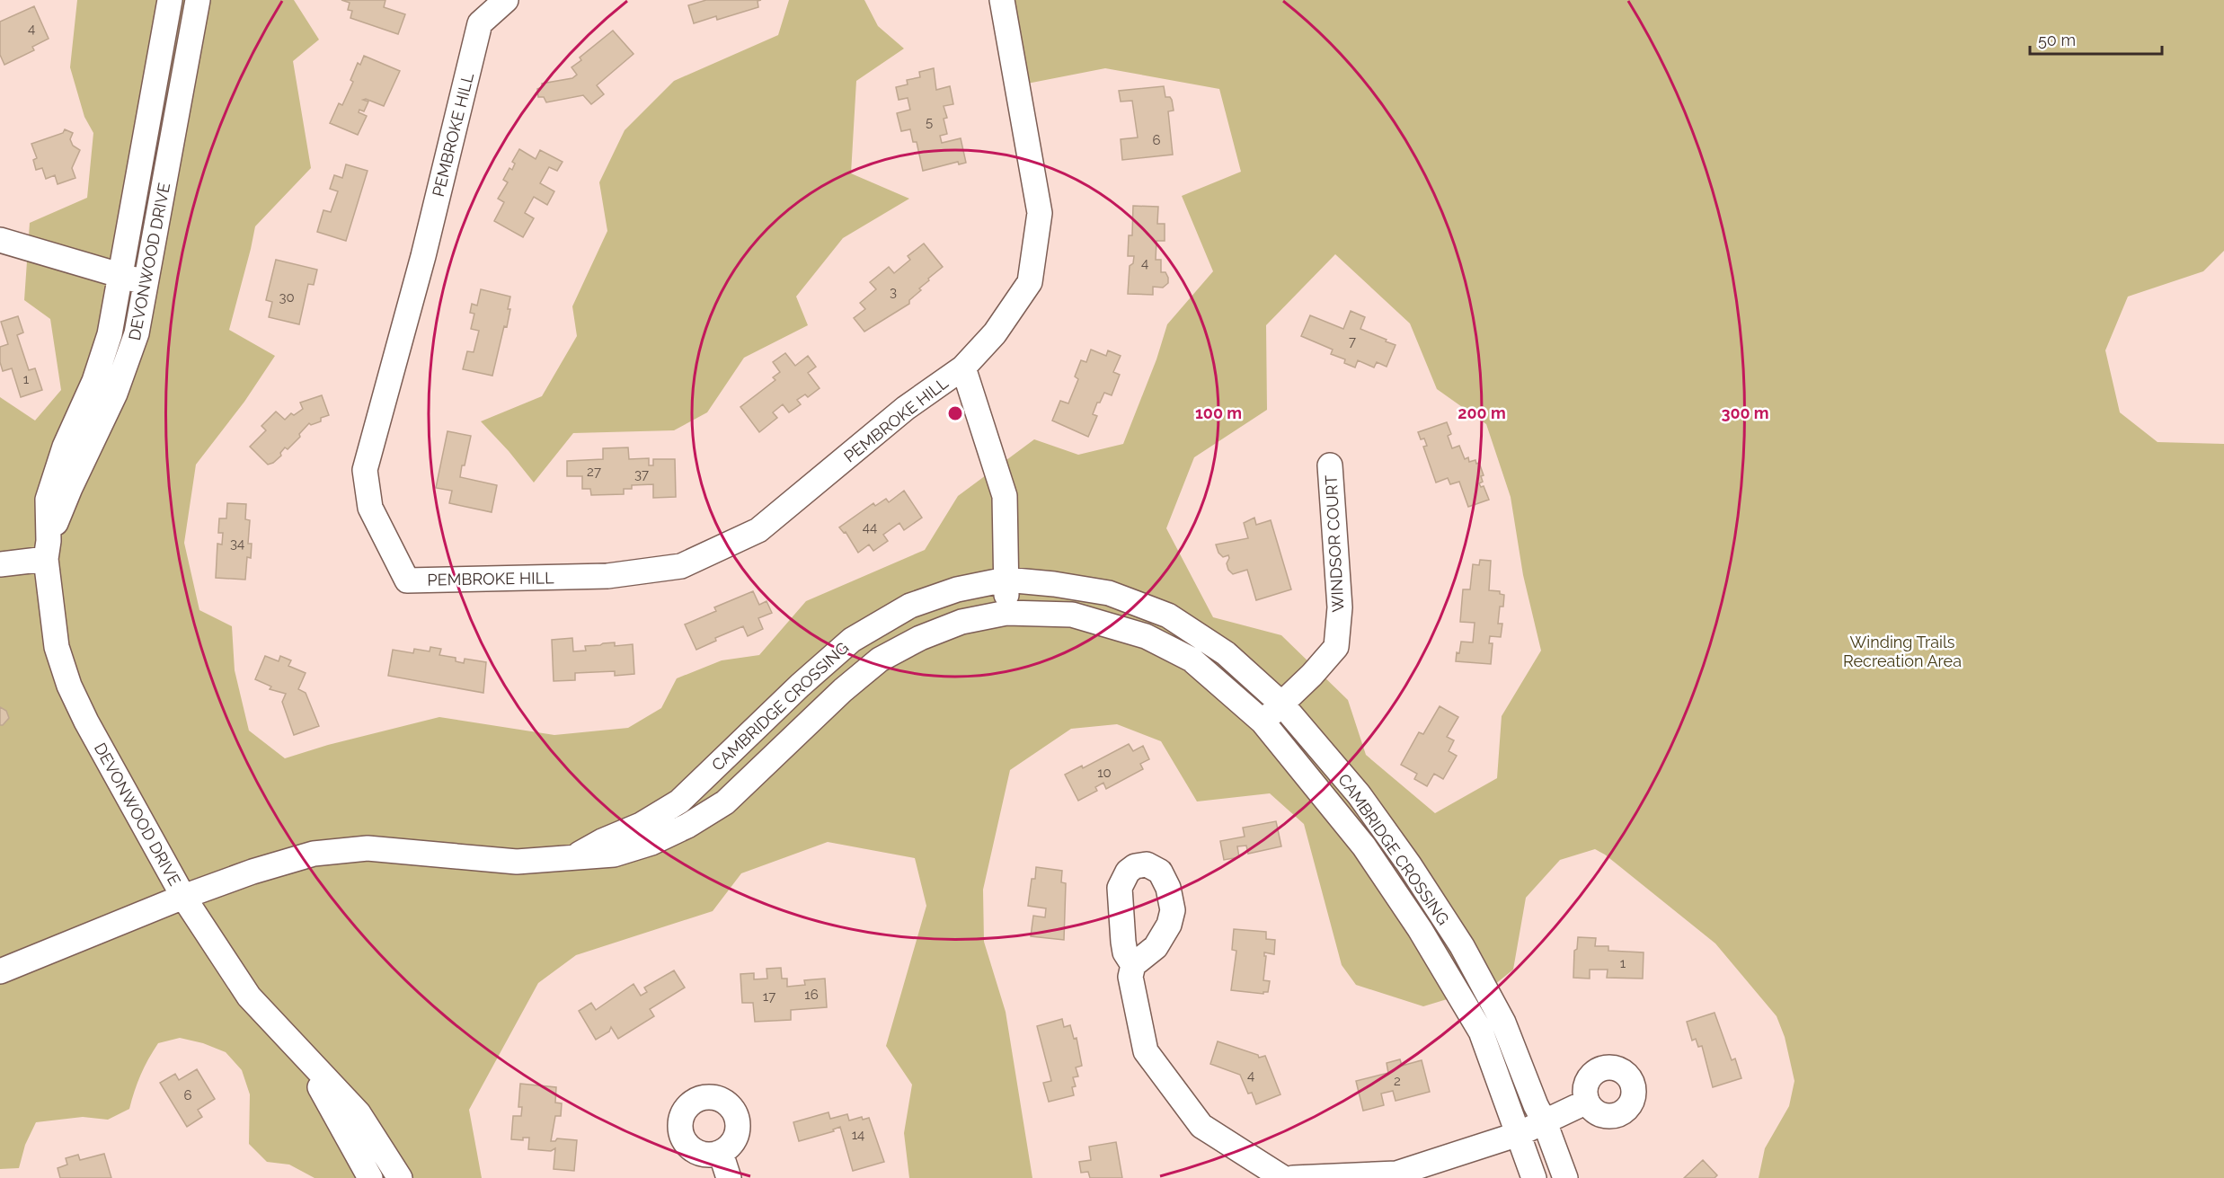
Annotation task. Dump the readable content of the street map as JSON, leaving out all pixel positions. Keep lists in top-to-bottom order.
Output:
{
  "streets": {
    "street": [
      "PEMBROKE HILL",
      "DEVONWOOD DRIVE",
      "WINDSOR COURT",
      "CAMBRIDGE CROSSING"
    ]
  },
  "crossings": [
    ["PEMBROKE HILL", "CAMBRIDGE CROSSING"],
    ["DEVONWOOD DRIVE", "CAMBRIDGE CROSSING"],
    ["WINDSOR COURT", "CAMBRIDGE CROSSING"]
  ],
  "parks": ["Winding Trails Recreation Area"],
  "house_numbers": [
    "4",
    "5",
    "6",
    "4",
    "3",
    "30",
    "7",
    "1",
    "27",
    "37",
    "44",
    "34",
    "10",
    "1",
    "16",
    "17",
    "4",
    "2",
    "6",
    "14"
  ],
  "scale_bar": "50 m",
  "rings": ["100 m", "200 m", "300 m"]
}
